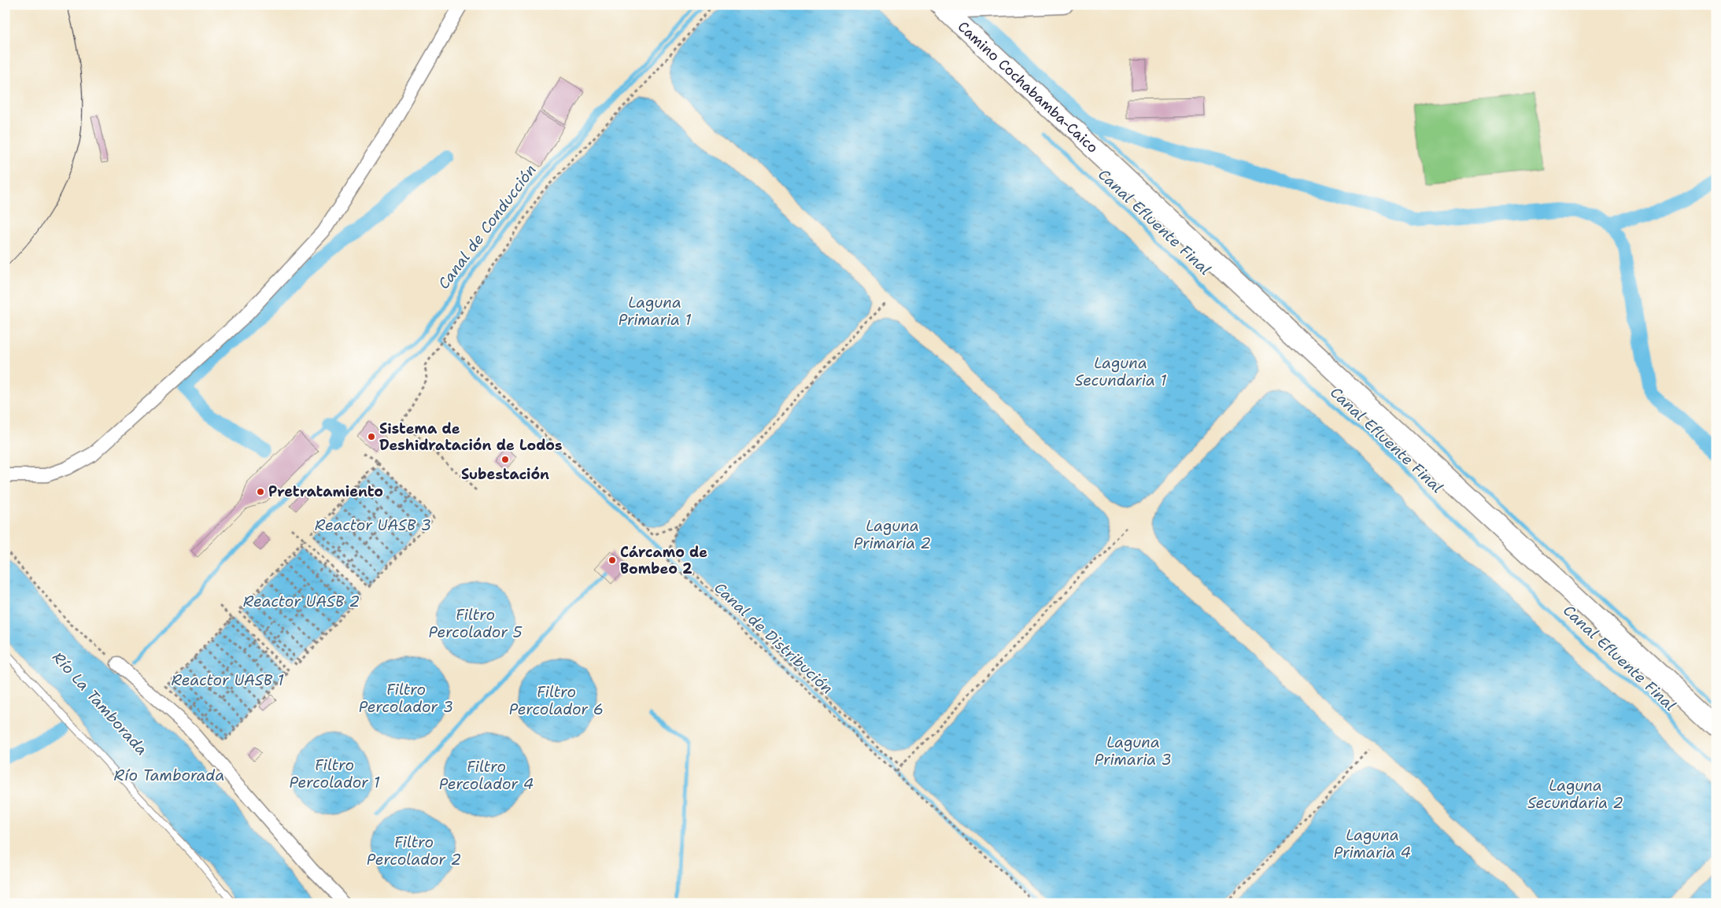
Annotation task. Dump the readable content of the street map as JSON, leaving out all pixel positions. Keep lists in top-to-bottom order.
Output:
{
  "streets": {
    "main road": ["Camino Cochabamba-Caico"]
  },
  "water": [
    "Canal Efluente Final",
    "Canal de Conducción",
    "Laguna Primaria 1",
    "Laguna Secundaria 1",
    "Reactor UASB 3",
    "Laguna Primaria 2",
    "Reactor UASB 2",
    "Filtro Percolador 5",
    "Canal de Distribución",
    "Reactor UASB 1",
    "Filtro Percolador 3",
    "Filtro Percolador 6",
    "Río La Tamborada",
    "Laguna Primaria 3",
    "Filtro Percolador 1",
    "Filtro Percolador 4",
    "Río Tamborada",
    "Laguna Secundaria 2",
    "Laguna Primaria 4",
    "Filtro Percolador 2"
  ],
  "places": [
    "Sistema de Deshidratación de Lodos",
    "Subestación",
    "Pretratamiento",
    "Cárcamo de Bombeo 2"
  ]
}
